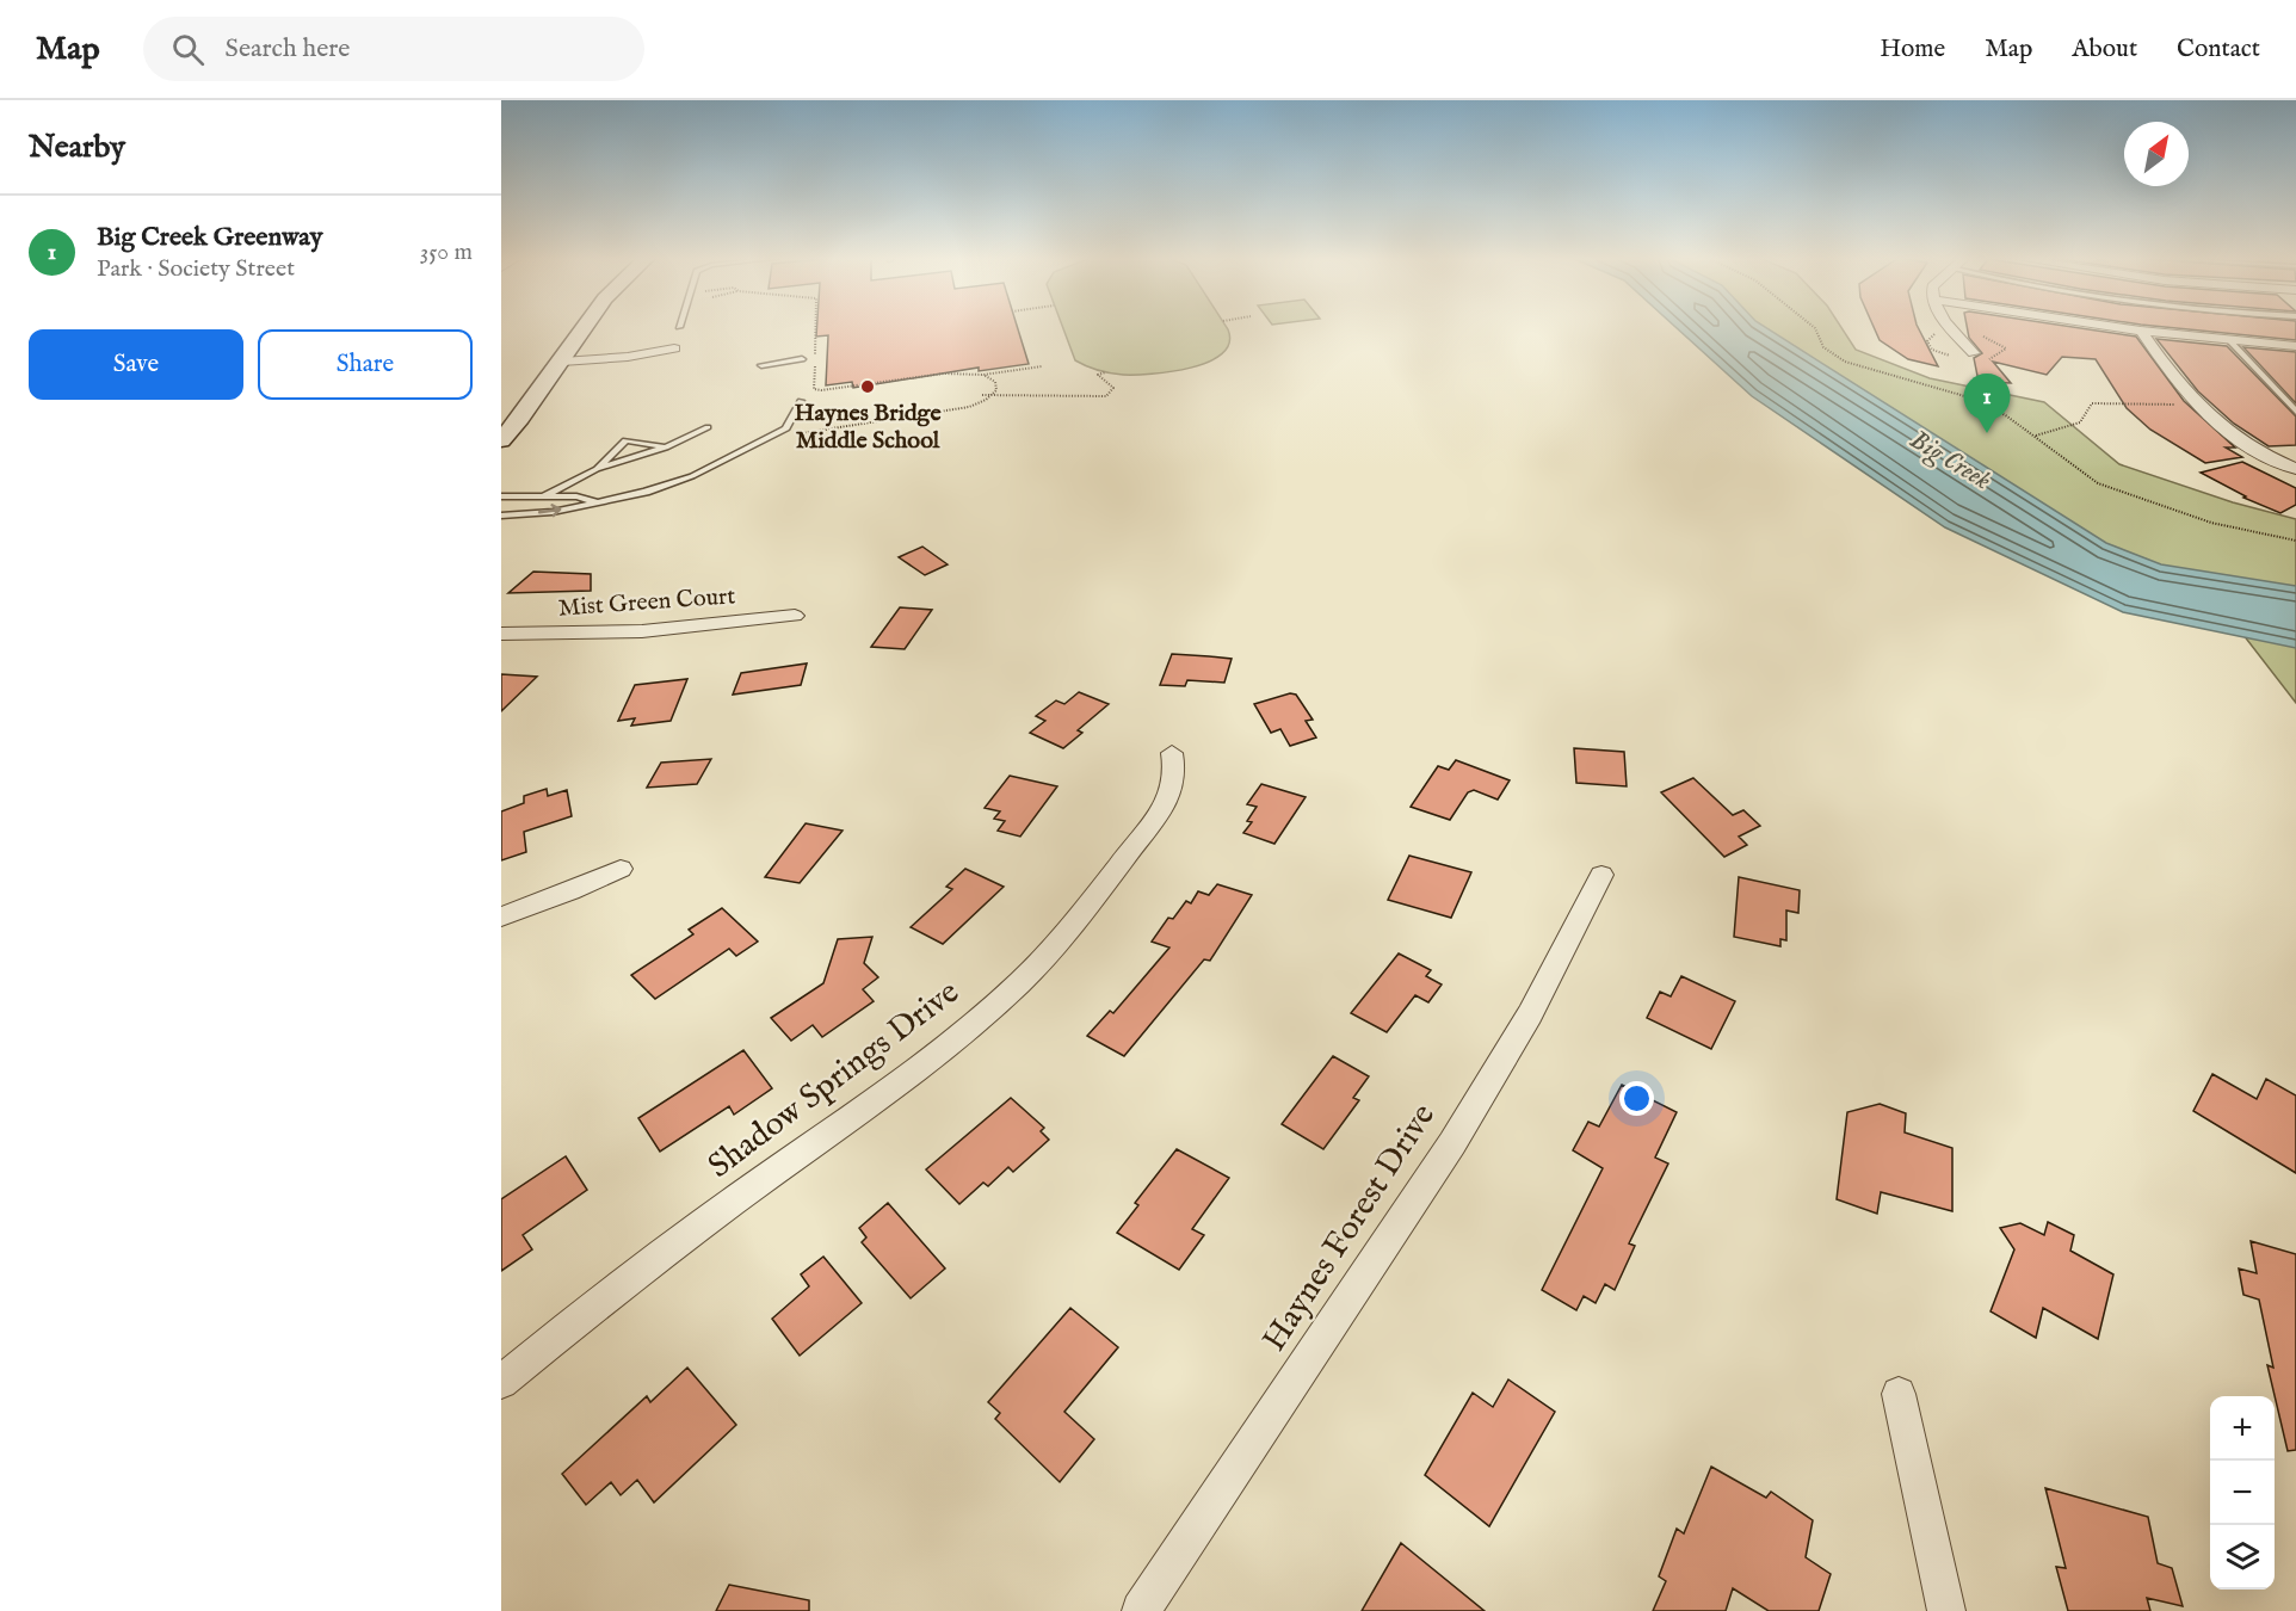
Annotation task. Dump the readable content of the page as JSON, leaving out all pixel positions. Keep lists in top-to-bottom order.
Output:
{
  "streets": {
    "street": ["Mist Green Court", "Shadow Springs Drive", "Haynes Forest Drive"]
  },
  "water": ["Big Creek"],
  "places": ["Haynes Bridge Middle School"],
  "north": "top right",
  "page": {
    "header": "Map",
    "search": "Search here",
    "nav": [
      "Home",
      "Map",
      "About",
      "Contact"
    ],
    "heading": "Nearby",
    "list": [
      {
        "mark": "1",
        "name": "Big Creek Greenway",
        "note": "Park · Society Street",
        "value": "350 m"
      }
    ],
    "buttons": ["Save", "Share"],
    "pins": "1",
    "map_buttons": ["+", "−"]
  }
}
